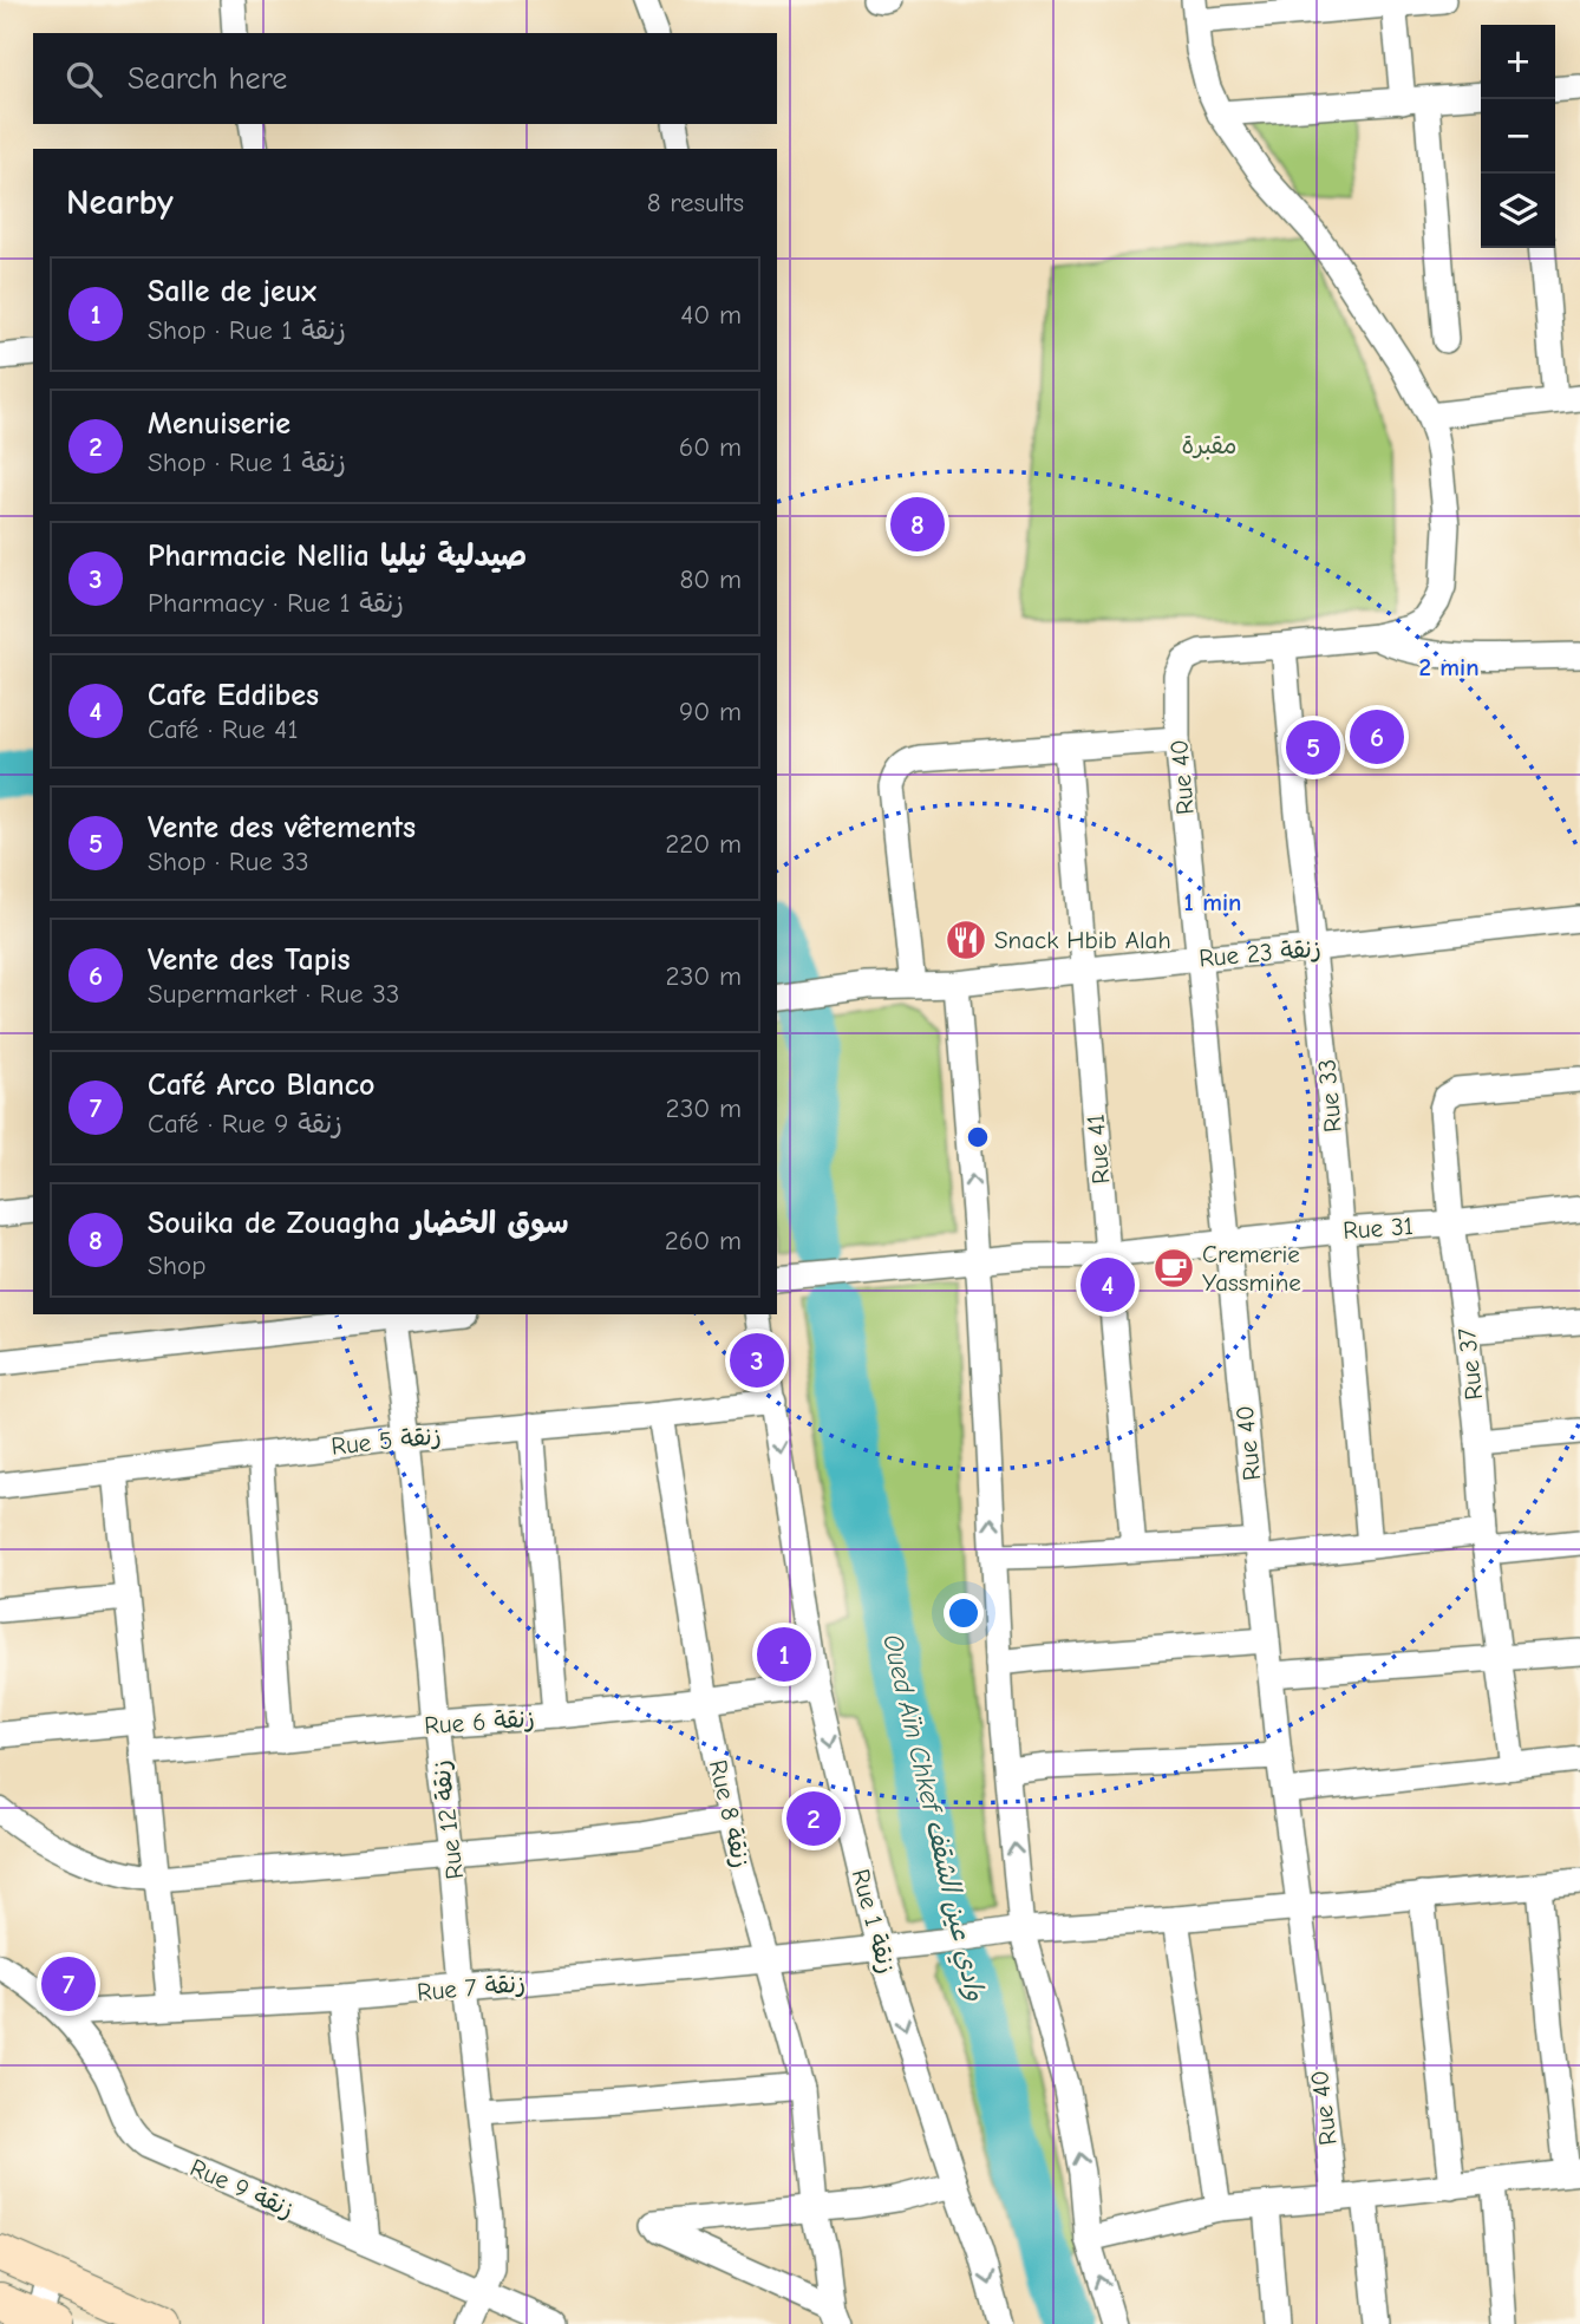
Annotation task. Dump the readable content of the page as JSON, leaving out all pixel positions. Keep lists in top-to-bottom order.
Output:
{
  "streets": {
    "street": [
      "Rue 40",
      "Rue 23 زنقة",
      "Rue 33",
      "Rue 41",
      "Rue 31",
      "Rue 37",
      "Rue 5 زنقة",
      "Rue 6 زنقة",
      "Rue 8 زنقة",
      "Rue 12 زنقة",
      "Rue 1 زنقة",
      "Rue 7 زنقة",
      "Rue 9 زنقة"
    ]
  },
  "crossings": [
    ["Rue 40", "Rue 23 زنقة"],
    ["Rue 40", "Rue 33"],
    ["Rue 40", "Rue 31"],
    ["Rue 40", "Rue 7 زنقة"],
    ["Rue 23 زنقة", "Rue 33"],
    ["Rue 23 زنقة", "Rue 41"],
    ["Rue 33", "Rue 31"],
    ["Rue 41", "Rue 31"],
    ["Rue 31", "Rue 37"],
    ["Rue 5 زنقة", "Rue 8 زنقة"],
    ["Rue 5 زنقة", "Rue 12 زنقة"],
    ["Rue 5 زنقة", "Rue 1 زنقة"],
    ["Rue 6 زنقة", "Rue 8 زنقة"],
    ["Rue 6 زنقة", "Rue 12 زنقة"],
    ["Rue 6 زنقة", "Rue 1 زنقة"],
    ["Rue 8 زنقة", "Rue 7 زنقة"],
    ["Rue 12 زنقة", "Rue 7 زنقة"],
    ["Rue 12 زنقة", "Rue 9 زنقة"],
    ["Rue 1 زنقة", "Rue 7 زنقة"],
    ["Rue 7 زنقة", "Rue 9 زنقة"]
  ],
  "water": ["Oued Aïn Chkef وادي عين الشقف"],
  "parks": ["مقبرة"],
  "places": {
    "restaurant": ["Snack Hbib Alah"],
    "cafe": ["Cremerie Yassmine"]
  },
  "page": {
    "map_buttons": ["+", "−"],
    "search": "Search here",
    "heading": ["Nearby", "8 results"],
    "list": [
      {
        "mark": "1",
        "name": "Salle de jeux",
        "note": "Shop · Rue 1 زنقة",
        "value": "40 m"
      },
      {
        "mark": "2",
        "name": "Menuiserie",
        "note": "Shop · Rue 1 زنقة",
        "value": "60 m"
      },
      {
        "mark": "3",
        "name": "Pharmacie Nellia صيدلية نيليا",
        "note": "Pharmacy · Rue 1 زنقة",
        "value": "80 m"
      },
      {
        "mark": "4",
        "name": "Cafe Eddibes",
        "note": "Café · Rue 41",
        "value": "90 m"
      },
      {
        "mark": "5",
        "name": "Vente des vêtements",
        "note": "Shop · Rue 33",
        "value": "220 m"
      },
      {
        "mark": "6",
        "name": "Vente des Tapis",
        "note": "Supermarket · Rue 33",
        "value": "230 m"
      },
      {
        "mark": "7",
        "name": "Café Arco Blanco",
        "note": "Café · Rue 9 زنقة",
        "value": "230 m"
      },
      {
        "mark": "8",
        "name": "Souika de Zouagha سوق الخضار",
        "note": "Shop",
        "value": "260 m"
      }
    ],
    "pins": [
      "8",
      "6",
      "5",
      "4",
      "3",
      "1",
      "2",
      "7"
    ]
  },
  "rings": ["2 min", "1 min"]
}
